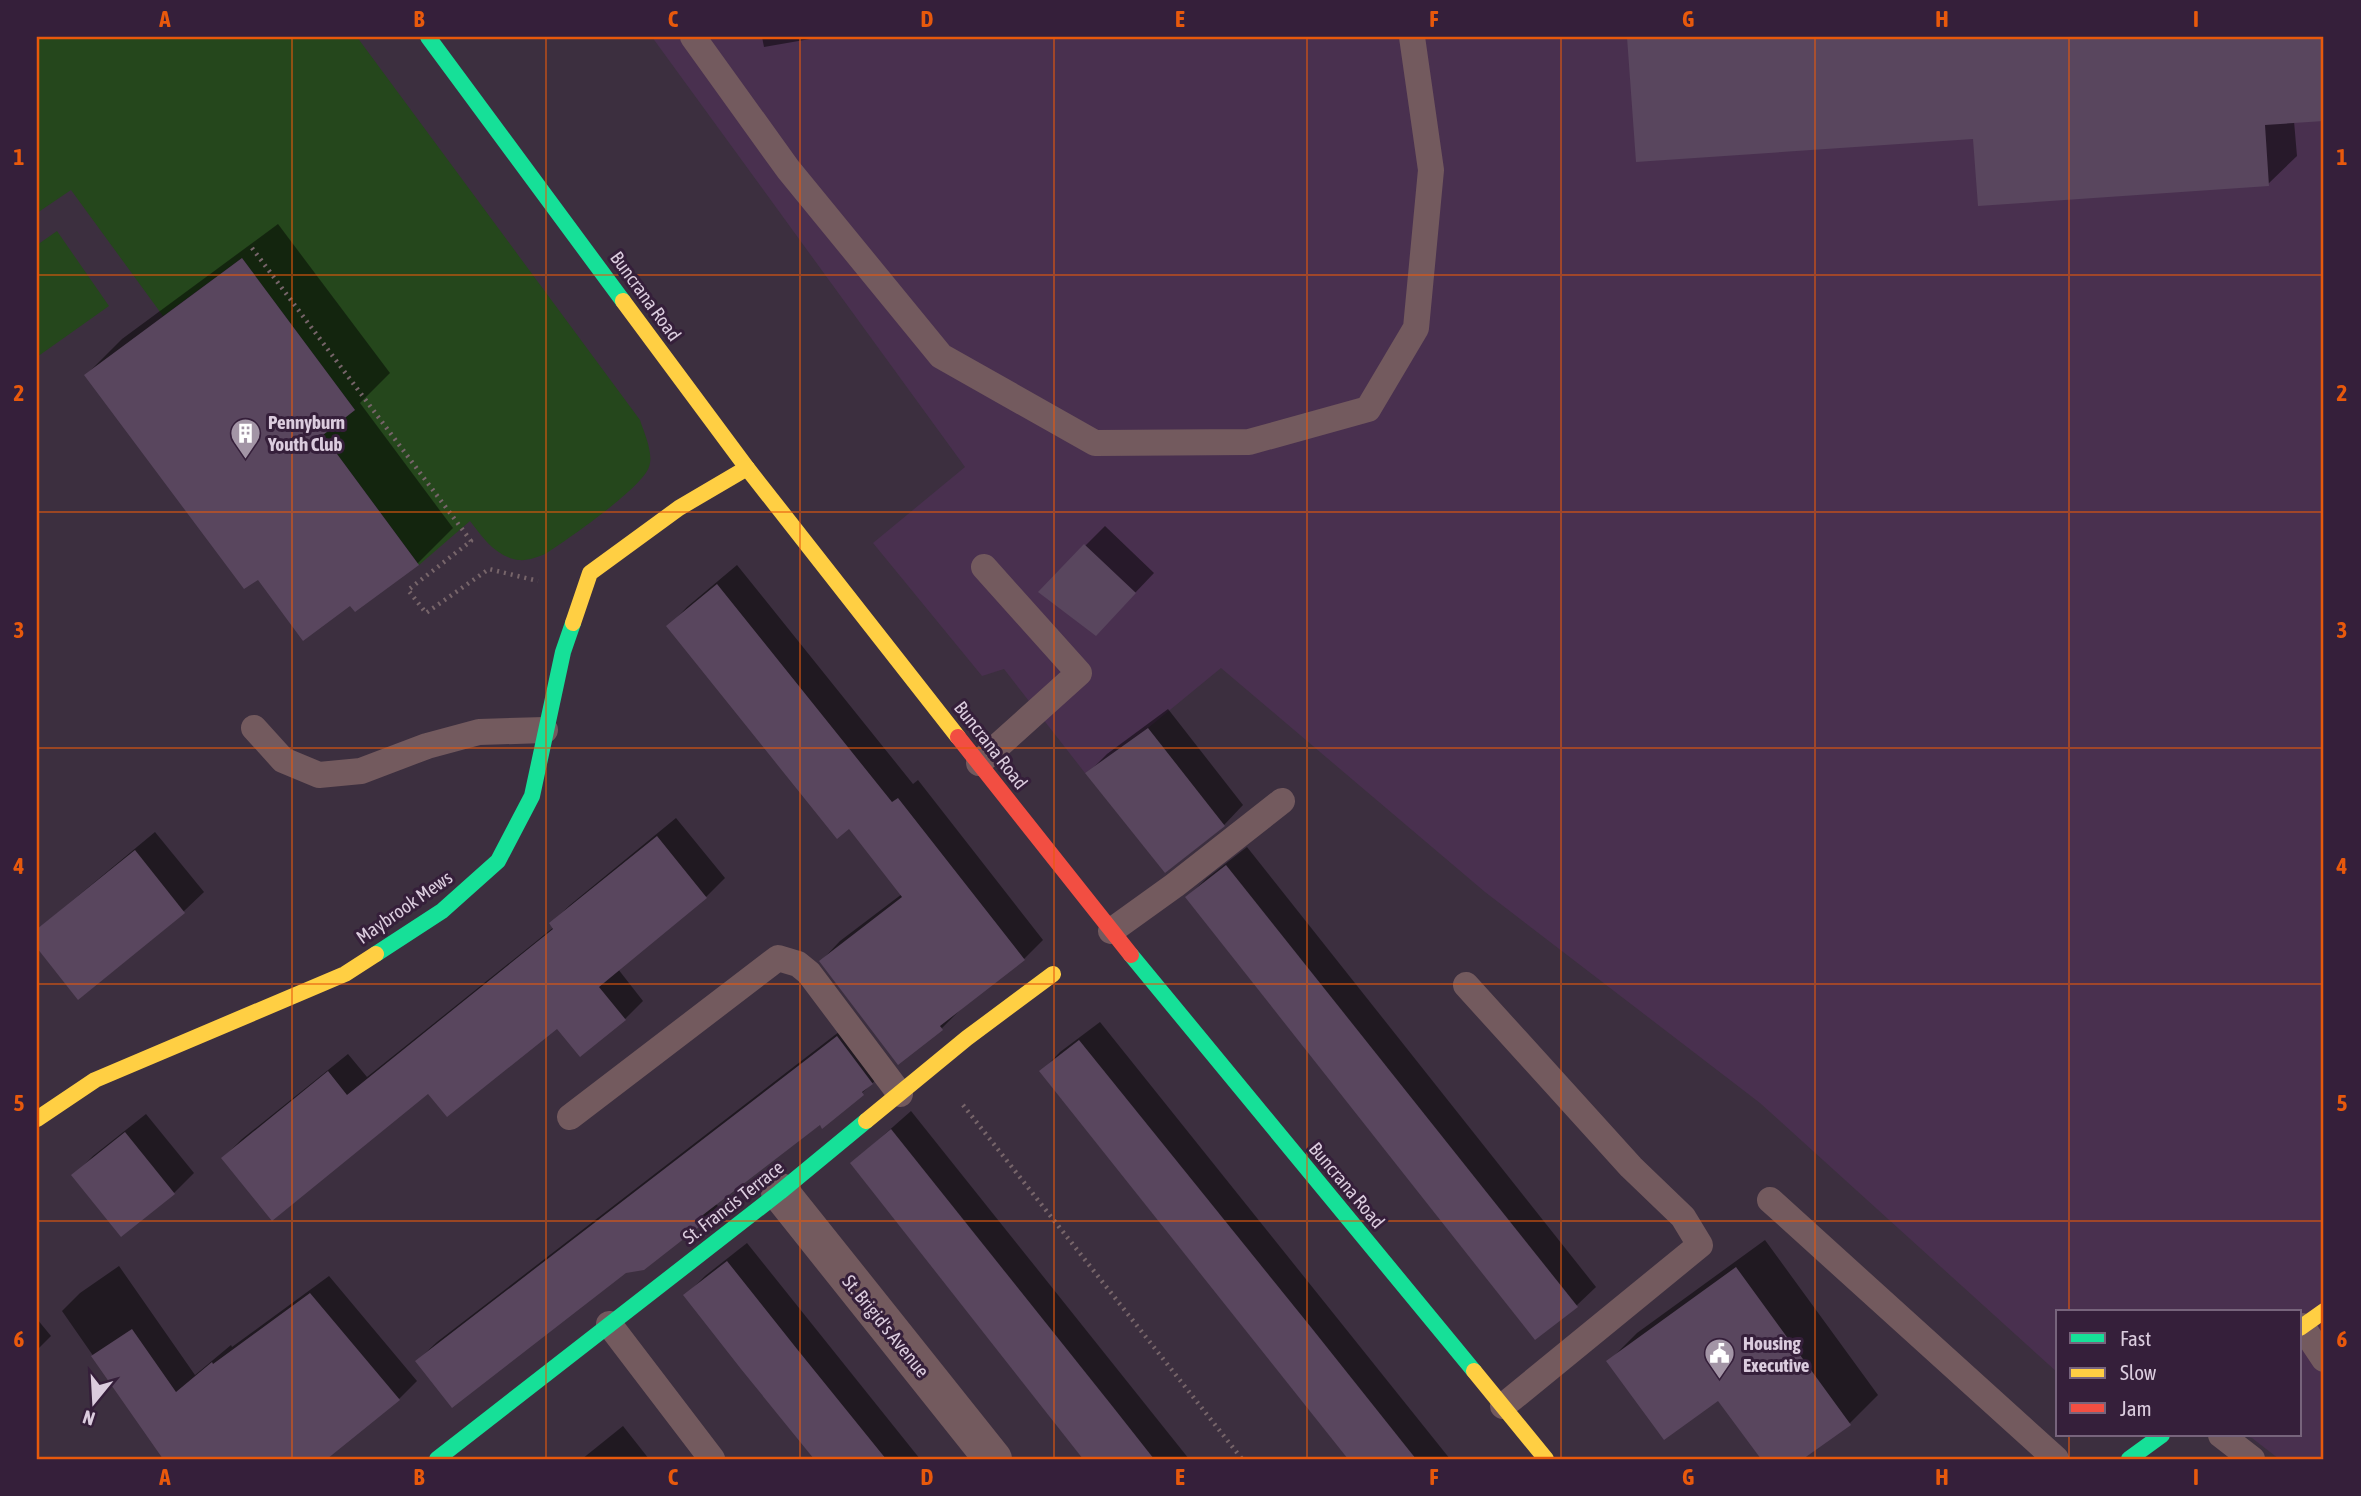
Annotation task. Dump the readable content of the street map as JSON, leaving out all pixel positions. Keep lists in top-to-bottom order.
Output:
{
  "streets": {
    "main road": ["Buncrana Road", "Maybrook Mews", "St. Francis Terrace"],
    "street": ["St. Brigid's Avenue"]
  },
  "crossings": [
    ["St. Francis Terrace", "St. Brigid's Avenue"]
  ],
  "places": {
    "building": ["Pennyburn Youth Club"],
    "public building": ["Housing Executive"]
  },
  "legend": ["Fast", "Slow", "Jam"],
  "north": "bottom",
  "grid": {
    "columns": [
      "A",
      "B",
      "C",
      "D",
      "E",
      "F",
      "G",
      "H",
      "I"
    ],
    "rows": [
      "1",
      "2",
      "3",
      "4",
      "5",
      "6"
    ]
  }
}
